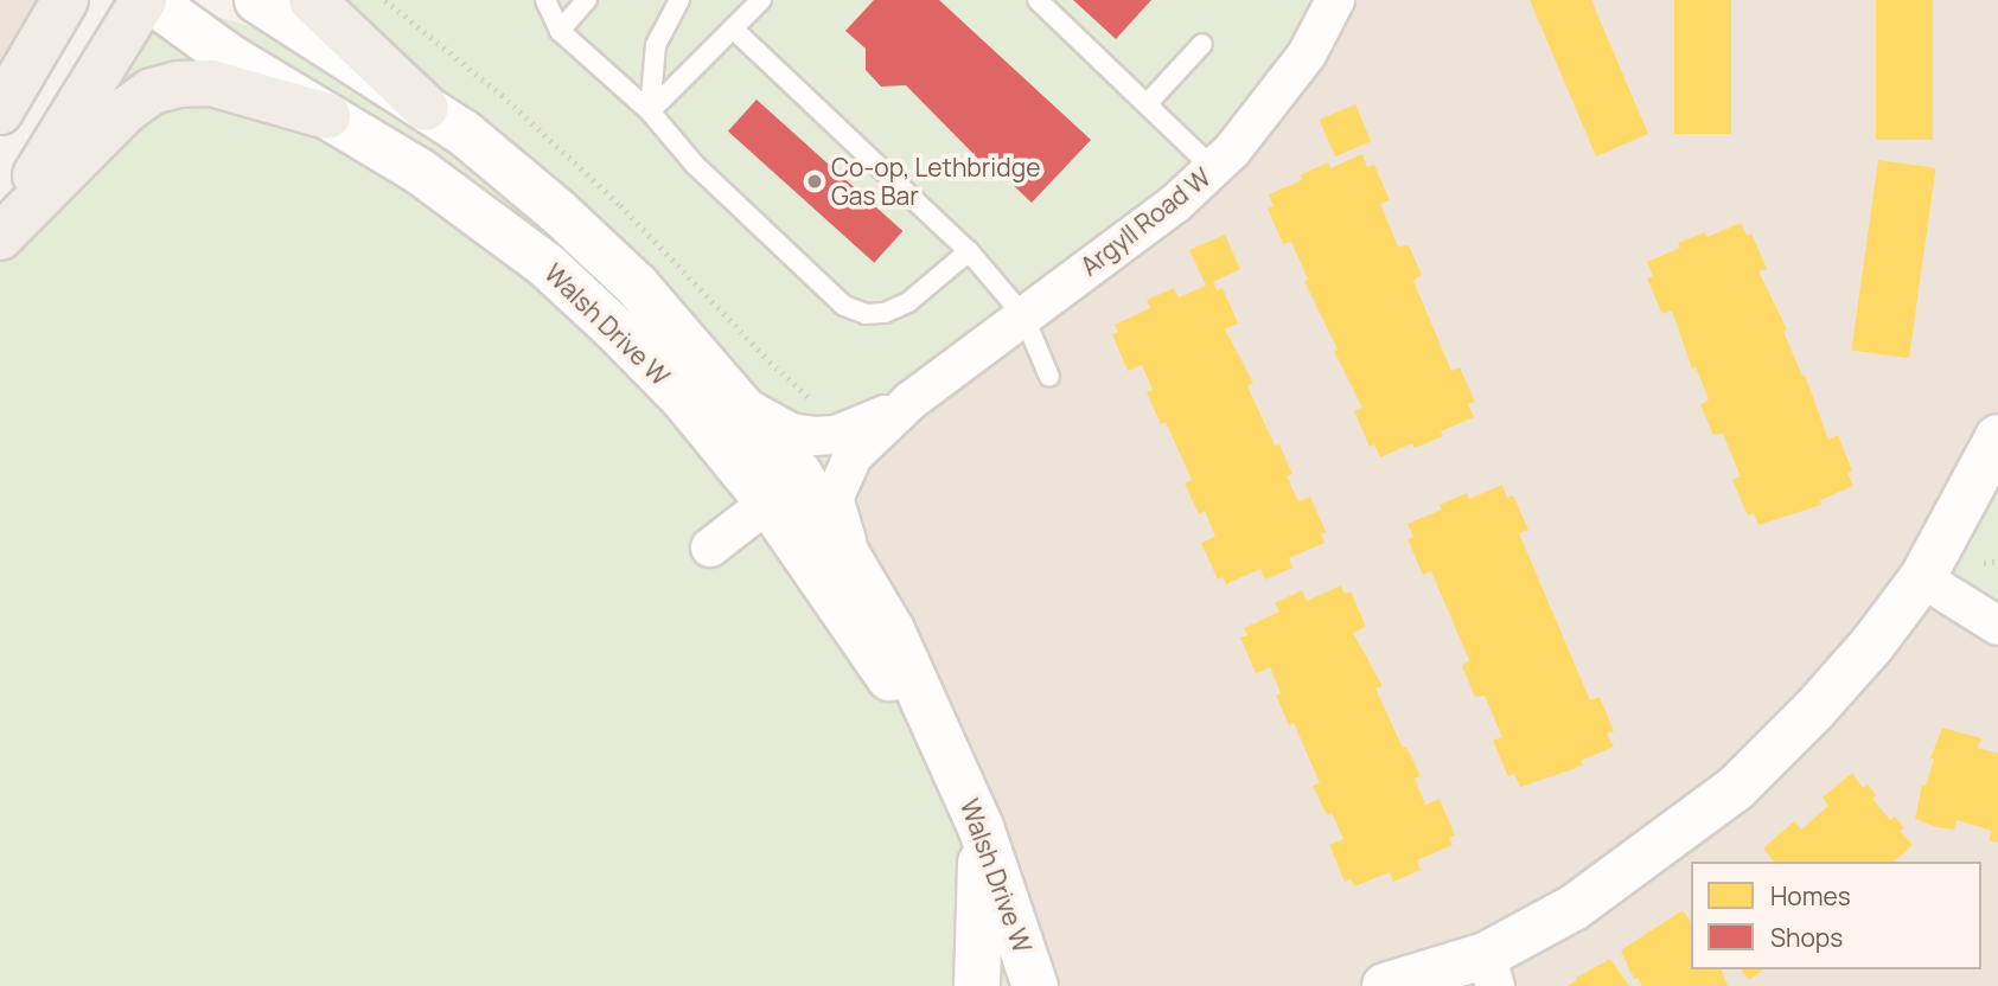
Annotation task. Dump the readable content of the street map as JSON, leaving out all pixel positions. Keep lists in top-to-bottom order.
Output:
{
  "streets": {
    "main road": ["Walsh Drive W"],
    "street": ["Argyll Road W"]
  },
  "places": ["Co-op, Lethbridge Gas Bar"],
  "legend": ["Homes", "Shops"]
}
